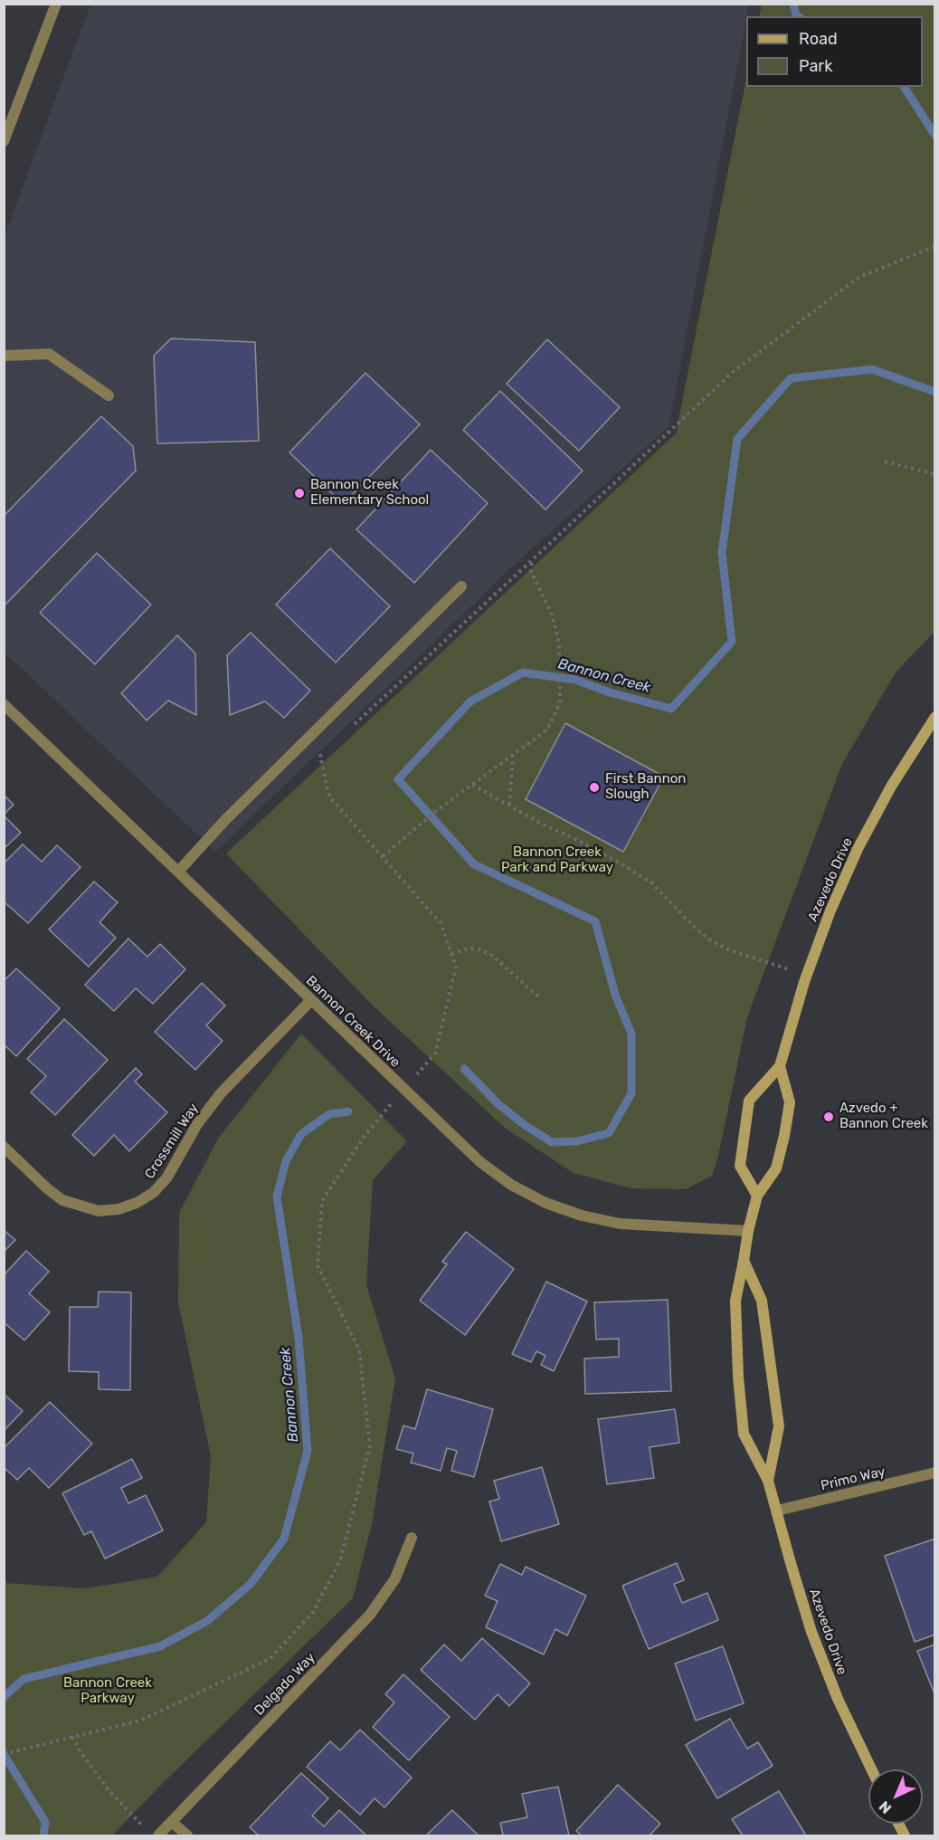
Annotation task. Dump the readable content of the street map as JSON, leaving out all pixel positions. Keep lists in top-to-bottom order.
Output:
{
  "streets": {
    "street": [
      "Azevedo Drive",
      "Bannon Creek Drive",
      "Crossmill Way",
      "Primo Way",
      "Delgado Way"
    ]
  },
  "crossings": [
    ["Azevedo Drive", "Bannon Creek Drive"],
    ["Azevedo Drive", "Primo Way"],
    ["Bannon Creek Drive", "Crossmill Way"]
  ],
  "water": ["Bannon Creek"],
  "parks": ["Bannon Creek Park and Parkway", "Bannon Creek Parkway"],
  "places": ["Bannon Creek Elementary School", "First Bannon Slough", "Azvedo + Bannon Creek"],
  "legend": ["Road", "Park"],
  "north": "bottom left"
}
